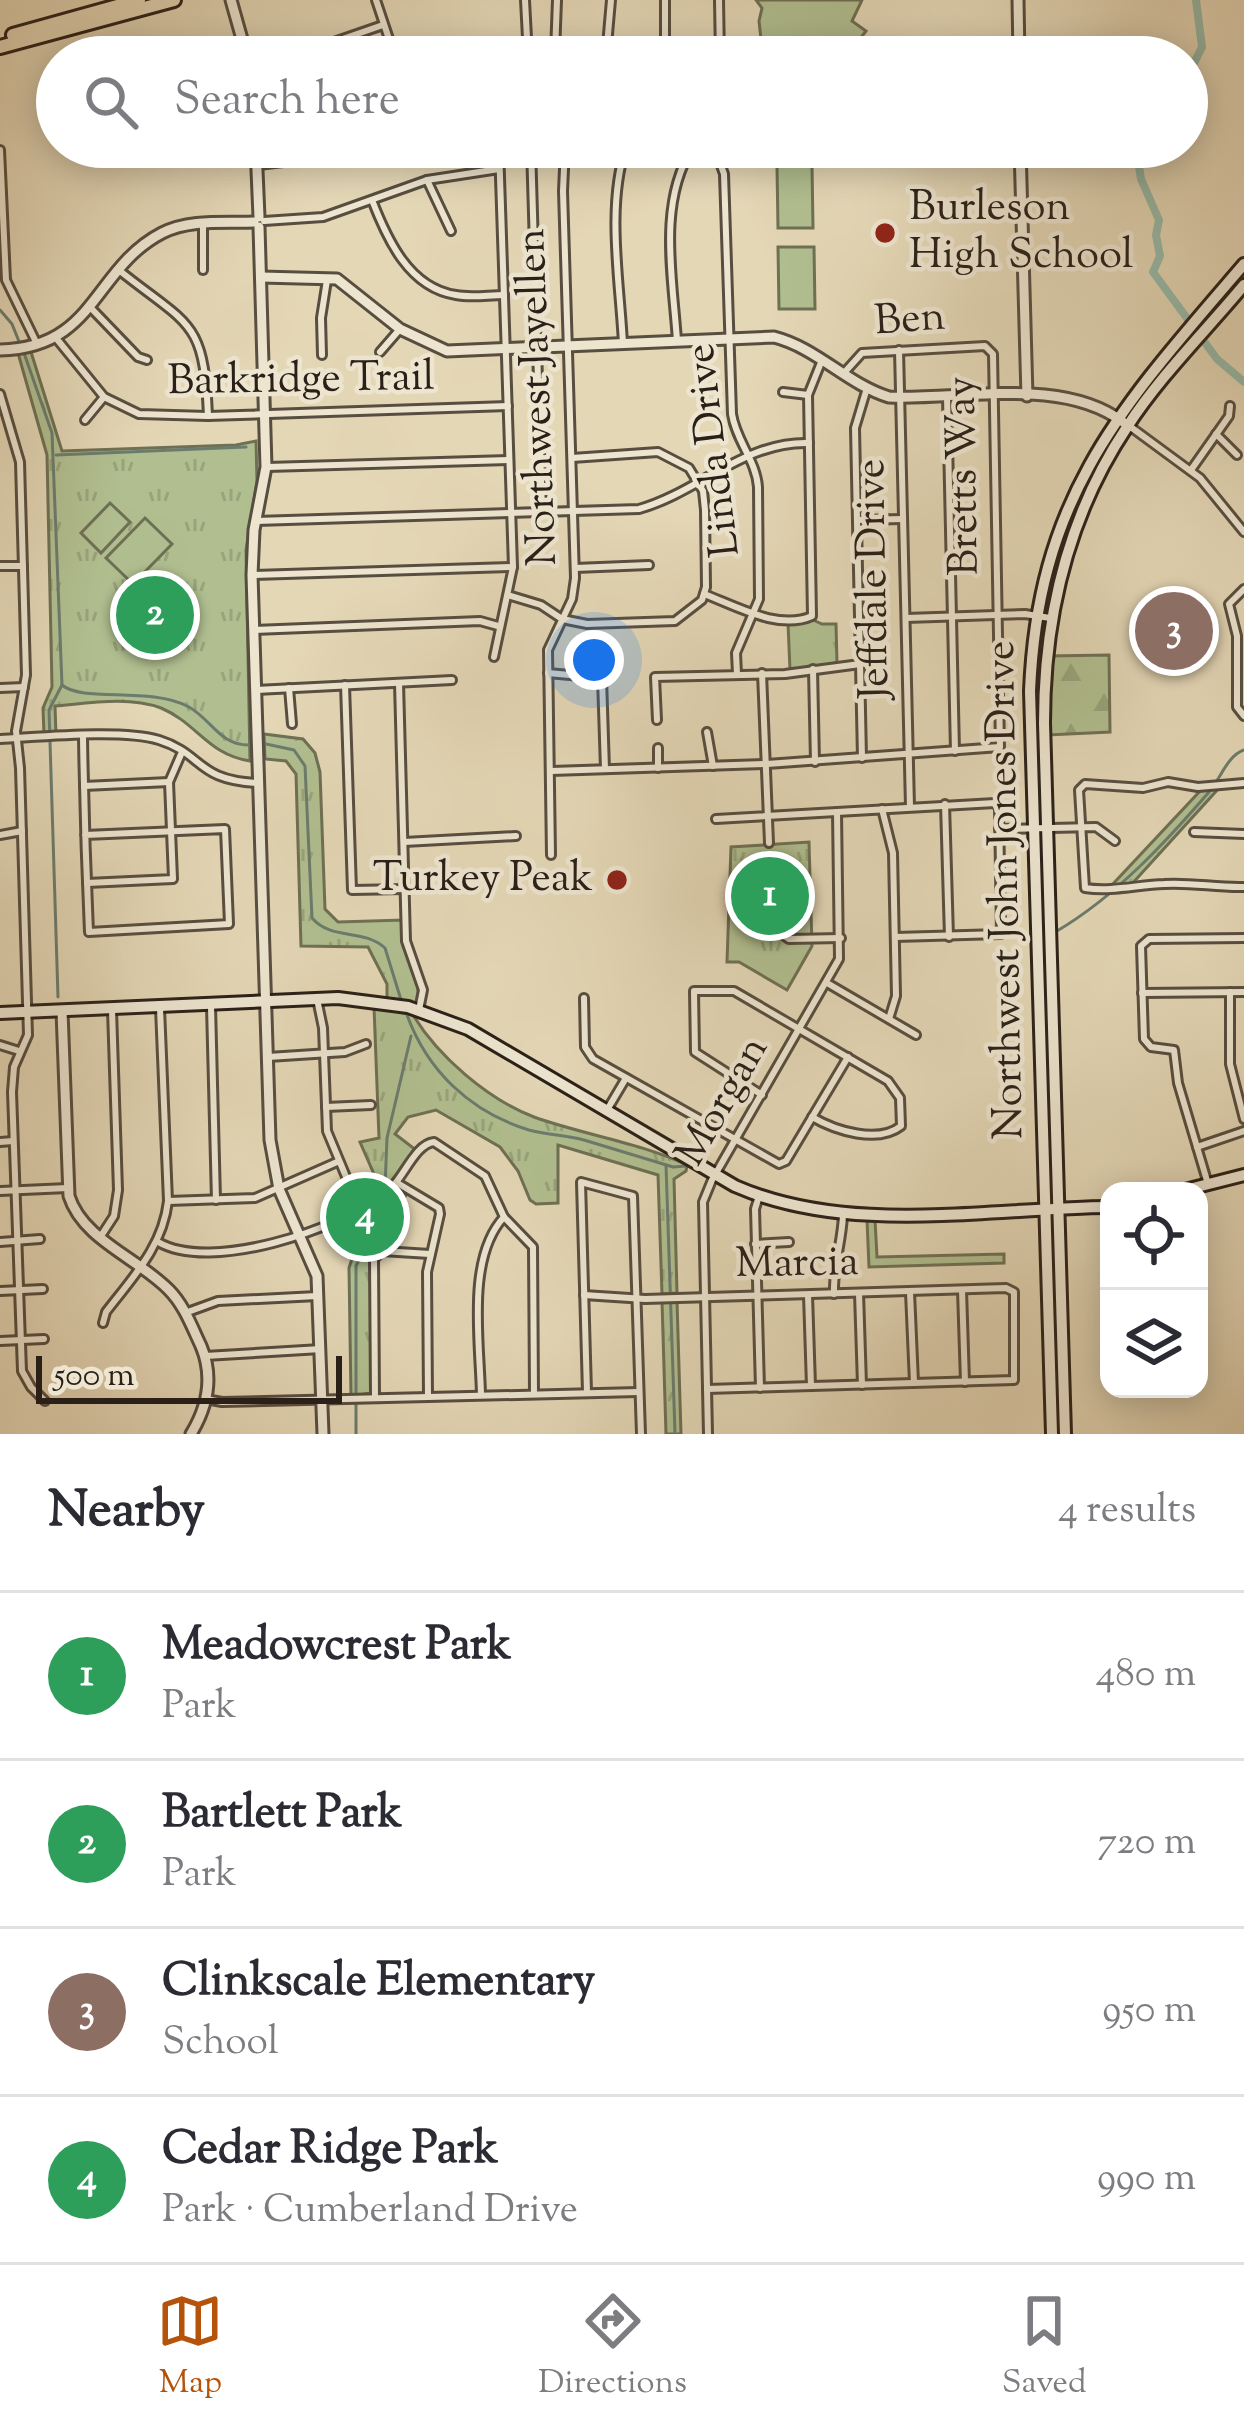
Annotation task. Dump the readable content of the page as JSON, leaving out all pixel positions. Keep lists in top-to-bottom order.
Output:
{
  "streets": {
    "main road": ["Northwest John Jones Drive"],
    "street": [
      "Ben",
      "Barkridge Trail",
      "Northwest Jayellen",
      "Linda Drive",
      "Bretts Way",
      "Jeffdale Drive",
      "Morgan",
      "Marcia"
    ]
  },
  "crossings": [
    ["Ben", "Bretts Way"],
    ["Ben", "Jeffdale Drive"],
    ["Morgan", "Marcia"]
  ],
  "places": ["Burleson High School", "Turkey Peak"],
  "scale_bar": "500 m",
  "page": {
    "search": "Search here",
    "pins": [
      "2",
      "3",
      "1",
      "4"
    ],
    "scale": "500 m",
    "heading": ["Nearby", "4 results"],
    "list": [
      {
        "mark": "1",
        "name": "Meadowcrest Park",
        "note": "Park",
        "value": "480 m"
      },
      {
        "mark": "2",
        "name": "Bartlett Park",
        "note": "Park",
        "value": "720 m"
      },
      {
        "mark": "3",
        "name": "Clinkscale Elementary",
        "note": "School",
        "value": "950 m"
      },
      {
        "mark": "4",
        "name": "Cedar Ridge Park",
        "note": "Park · Cumberland Drive",
        "value": "990 m"
      }
    ],
    "nav": ["Map", "Directions", "Saved"]
  }
}
